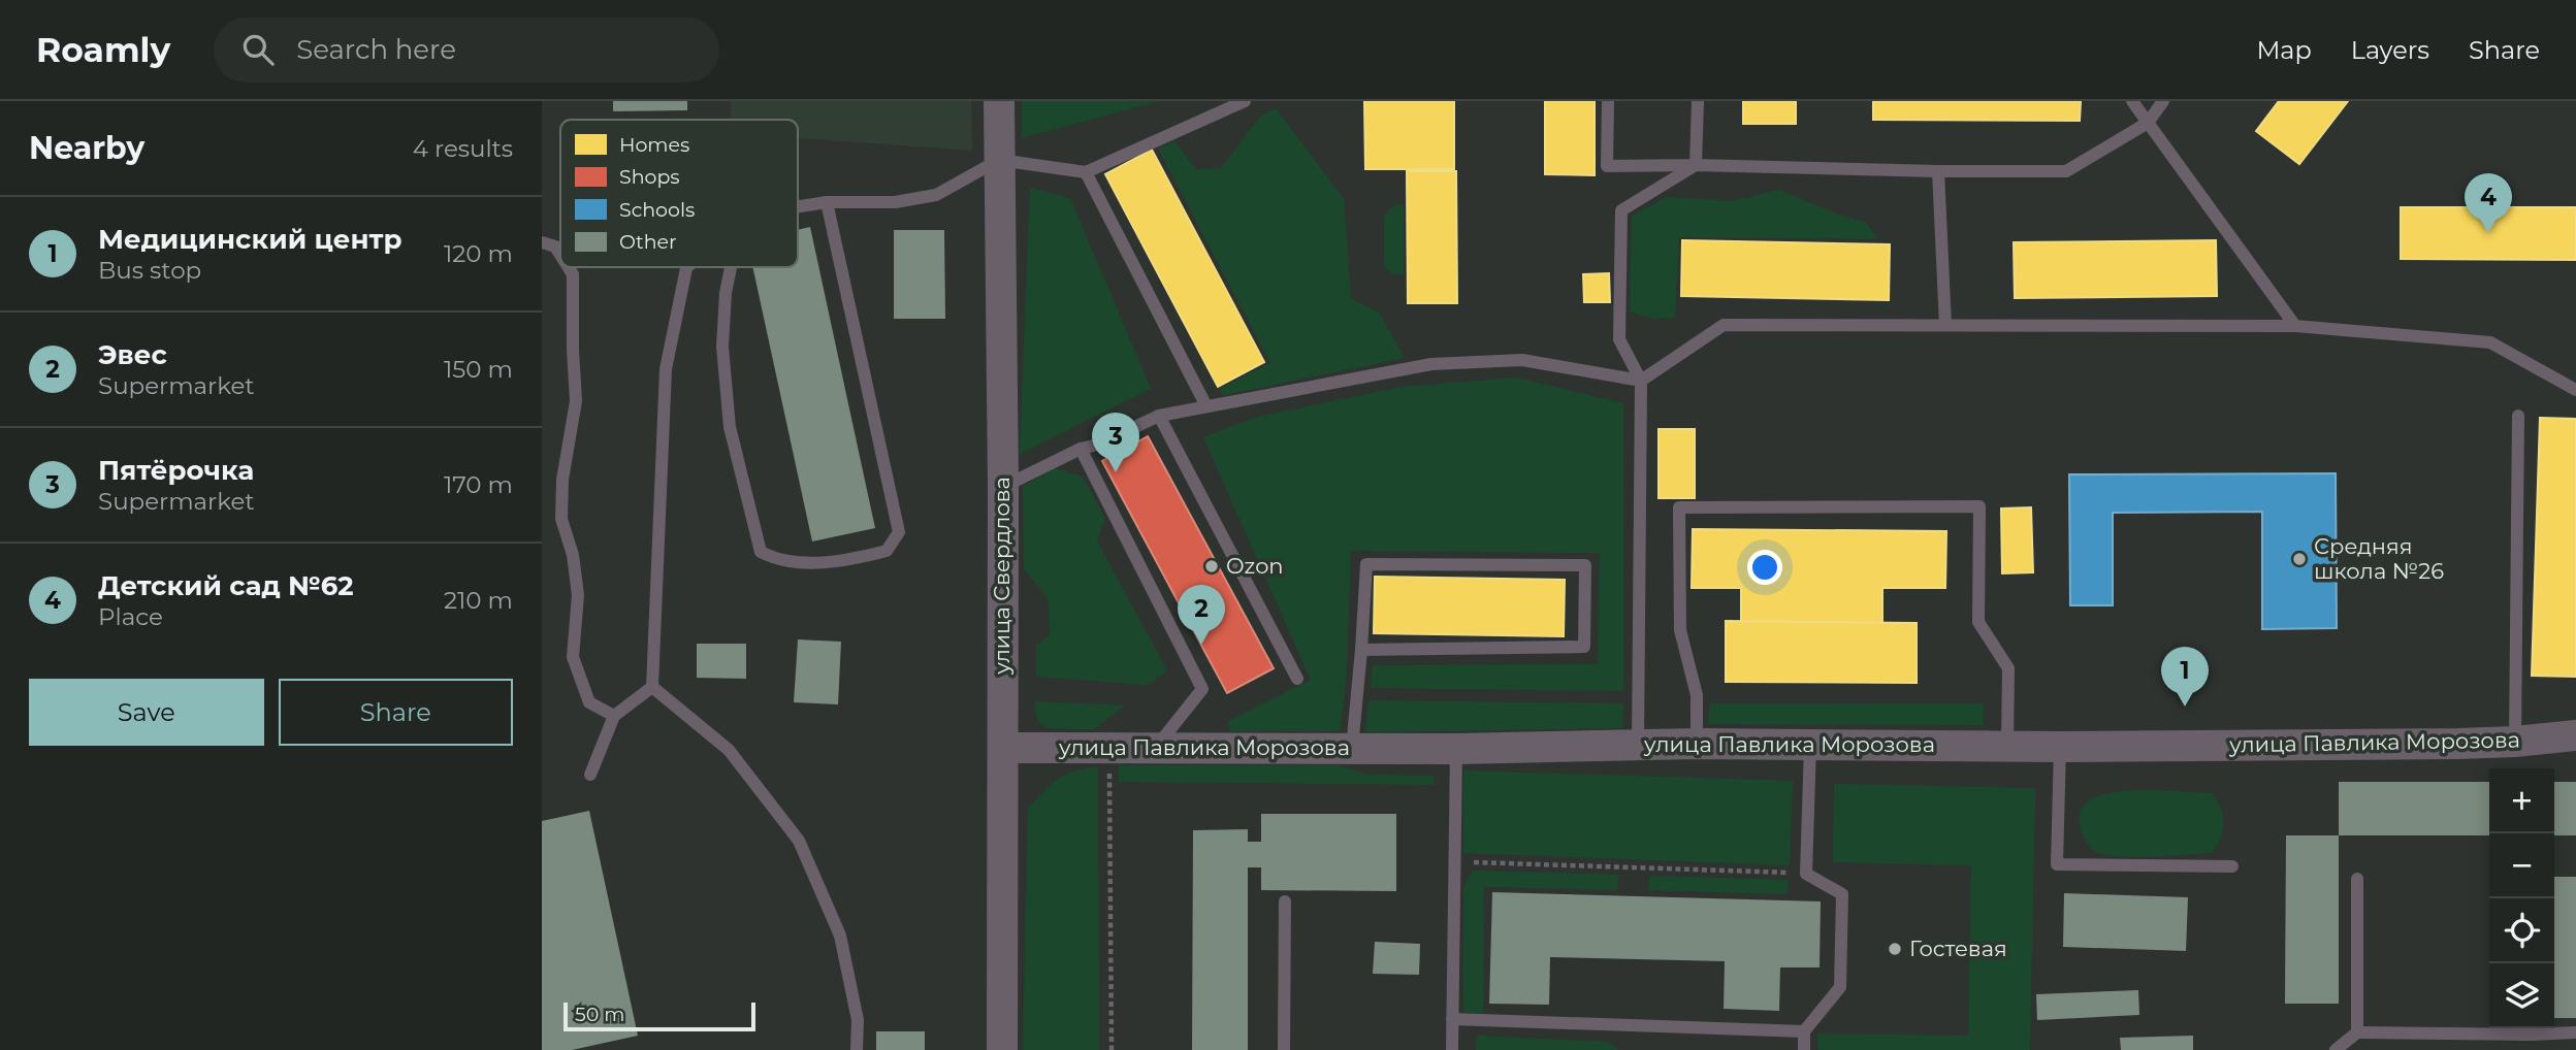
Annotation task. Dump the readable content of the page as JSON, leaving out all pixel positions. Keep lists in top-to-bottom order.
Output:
{
  "streets": {
    "street": ["улица Свердлова", "улица Павлика Морозова"]
  },
  "crossings": [
    ["улица Свердлова", "улица Павлика Морозова"]
  ],
  "places": ["Средняя школа №26", "Ozon", "Гостевая"],
  "legend": [
    "Homes",
    "Shops",
    "Schools",
    "Other"
  ],
  "scale_bar": "50 m",
  "page": {
    "header": "Roamly",
    "search": "Search here",
    "nav": ["Map", "Layers", "Share"],
    "heading": ["Nearby", "4 results"],
    "pins": [
      "4",
      "3",
      "2",
      "1"
    ],
    "list": [
      {
        "mark": "1",
        "name": "Медицинский центр",
        "note": "Bus stop",
        "value": "120 m"
      },
      {
        "mark": "2",
        "name": "Эвес",
        "note": "Supermarket",
        "value": "150 m"
      },
      {
        "mark": "3",
        "name": "Пятёрочка",
        "note": "Supermarket",
        "value": "170 m"
      },
      {
        "mark": "4",
        "name": "Детский сад №62",
        "note": "Place",
        "value": "210 m"
      }
    ],
    "buttons": ["Save", "Share"],
    "map_buttons": ["+", "−"],
    "scale": "50 m"
  }
}
